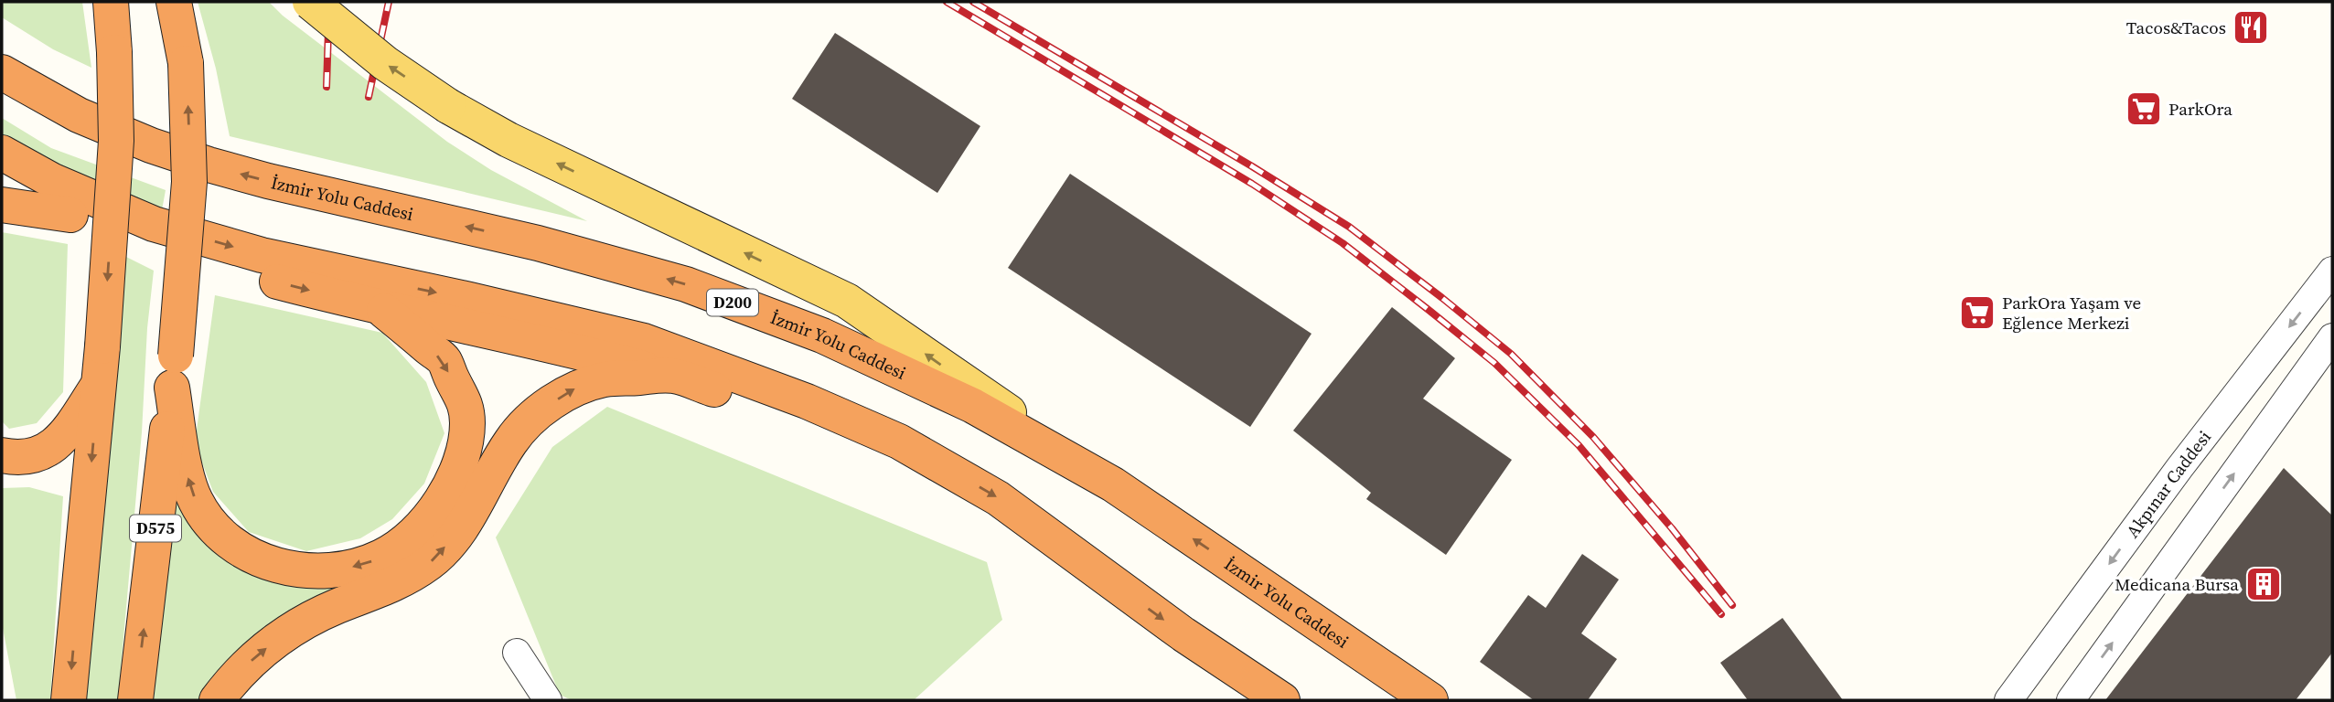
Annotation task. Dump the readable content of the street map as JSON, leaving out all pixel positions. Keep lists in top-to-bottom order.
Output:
{
  "streets": {
    "highway": ["İzmir Yolu Caddesi", "D200", "D575"],
    "street": ["Akpınar Caddesi"]
  },
  "places": {
    "restaurant": ["Tacos&Tacos"],
    "supermarket": ["ParkOra", "ParkOra Yaşam ve Eğlence Merkezi"],
    "building": ["Medicana Bursa"]
  }
}
